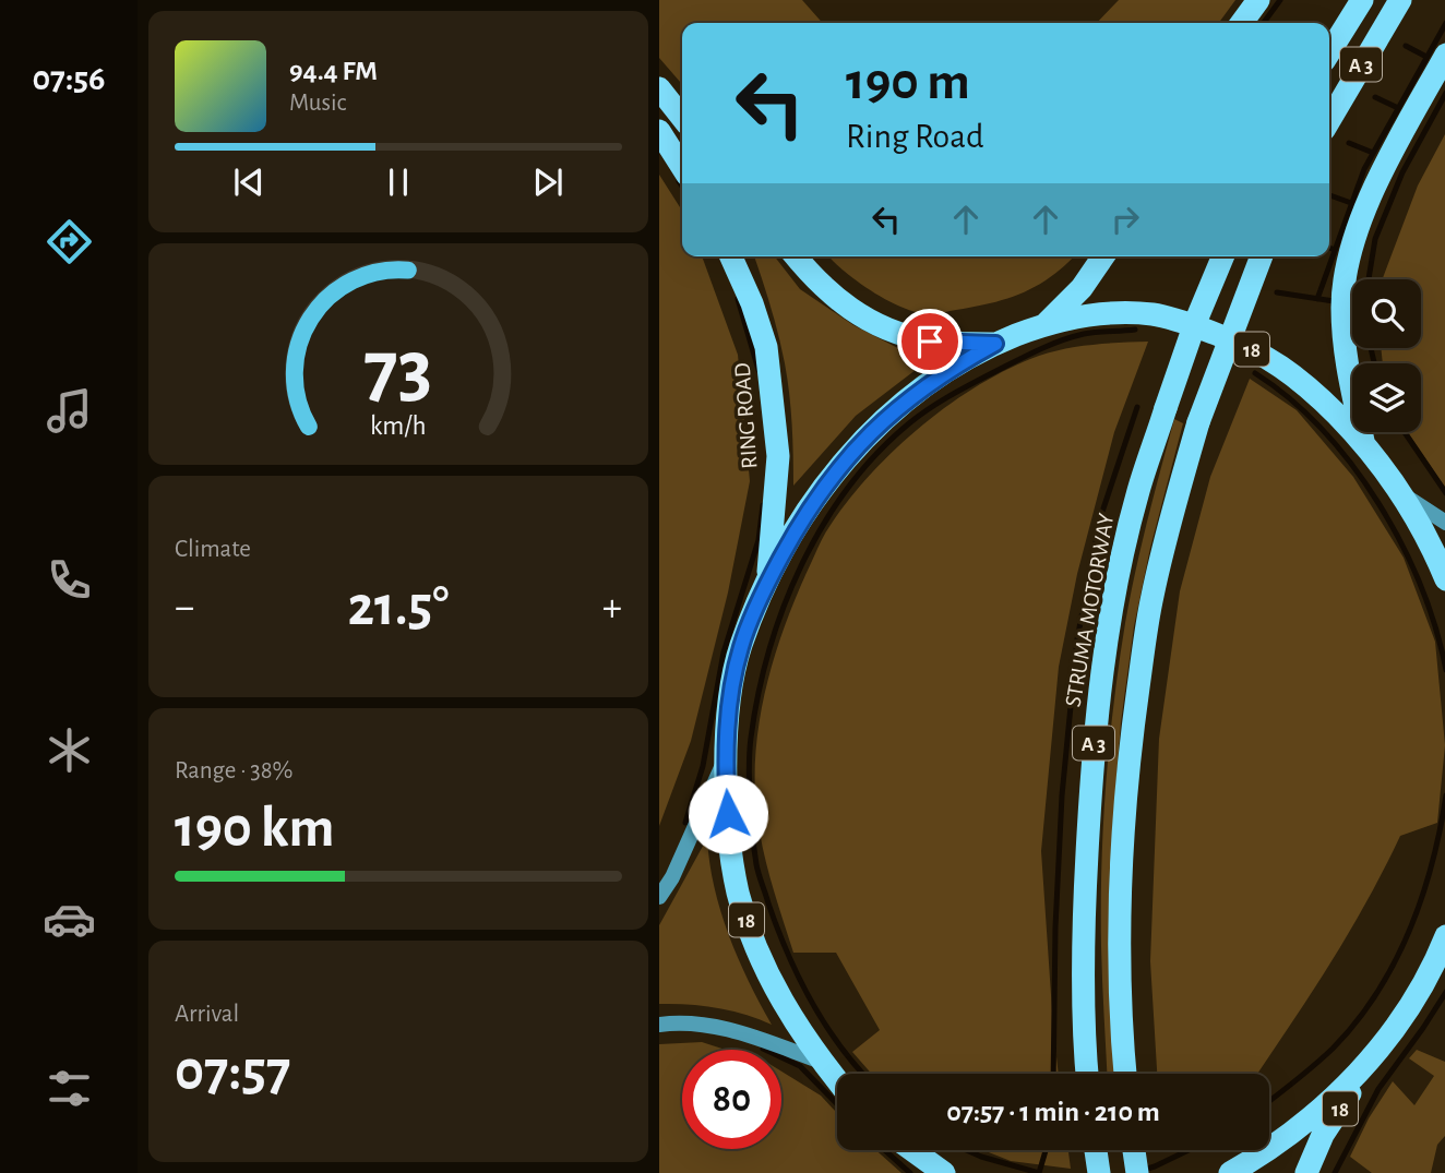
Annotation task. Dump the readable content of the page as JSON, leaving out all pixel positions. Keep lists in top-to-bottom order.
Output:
{
  "streets": {
    "highway": [
      "A 3",
      "18",
      "RING ROAD",
      "STRUMA MOTORWAY"
    ]
  },
  "crossings": [
    ["18", "RING ROAD"]
  ],
  "page": {
    "tabs": "07:56",
    "turn": ["190 m", "Ring Road"],
    "song": ["94.4 FM", "Music"],
    "tile": [
      "Climate",
      ["Range · 38%", "190 km"],
      ["Arrival", "07:57"]
    ],
    "heat": ["−", "21.5°", "+"],
    "limit": "80",
    "trip": "07:57 · 1 min · 210 m",
    "gauge": ["73", "km/h"]
  }
}
